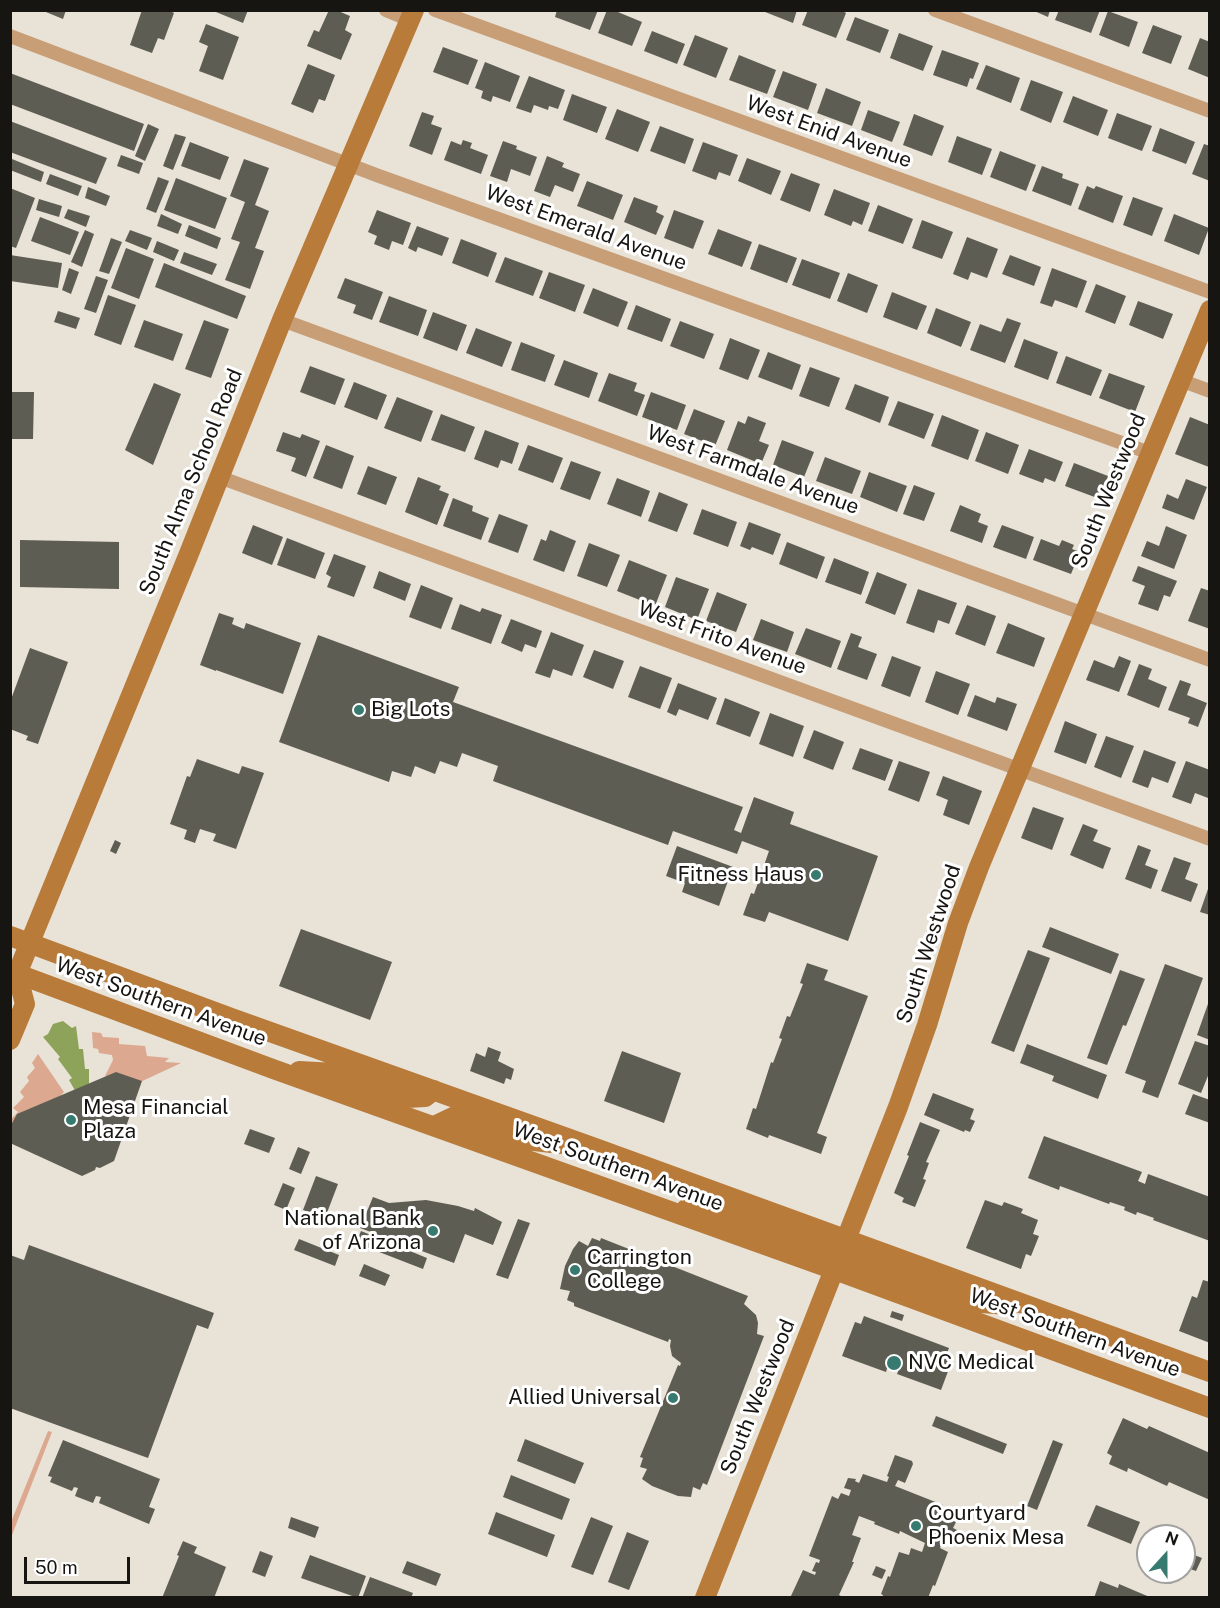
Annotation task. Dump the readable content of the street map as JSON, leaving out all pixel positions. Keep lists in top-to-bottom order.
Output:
{
  "streets": {
    "main road": ["South Alma School Road", "South Westwood", "West Southern Avenue"],
    "street": [
      "West Enid Avenue",
      "West Emerald Avenue",
      "West Farmdale Avenue",
      "West Frito Avenue"
    ]
  },
  "crossings": [
    ["West Emerald Avenue", "South Alma School Road"],
    ["West Emerald Avenue", "South Westwood"],
    ["West Farmdale Avenue", "South Alma School Road"],
    ["West Farmdale Avenue", "South Westwood"],
    ["South Alma School Road", "West Frito Avenue"],
    ["South Alma School Road", "West Southern Avenue"],
    ["South Westwood", "West Frito Avenue"],
    ["South Westwood", "West Southern Avenue"]
  ],
  "places": [
    "Big Lots",
    "Fitness Haus",
    "Mesa Financial Plaza",
    "National Bank of Arizona",
    "Carrington College",
    "NVC Medical",
    "Allied Universal",
    "Courtyard Phoenix Mesa"
  ],
  "scale_bar": "50 m",
  "north": "top"
}
